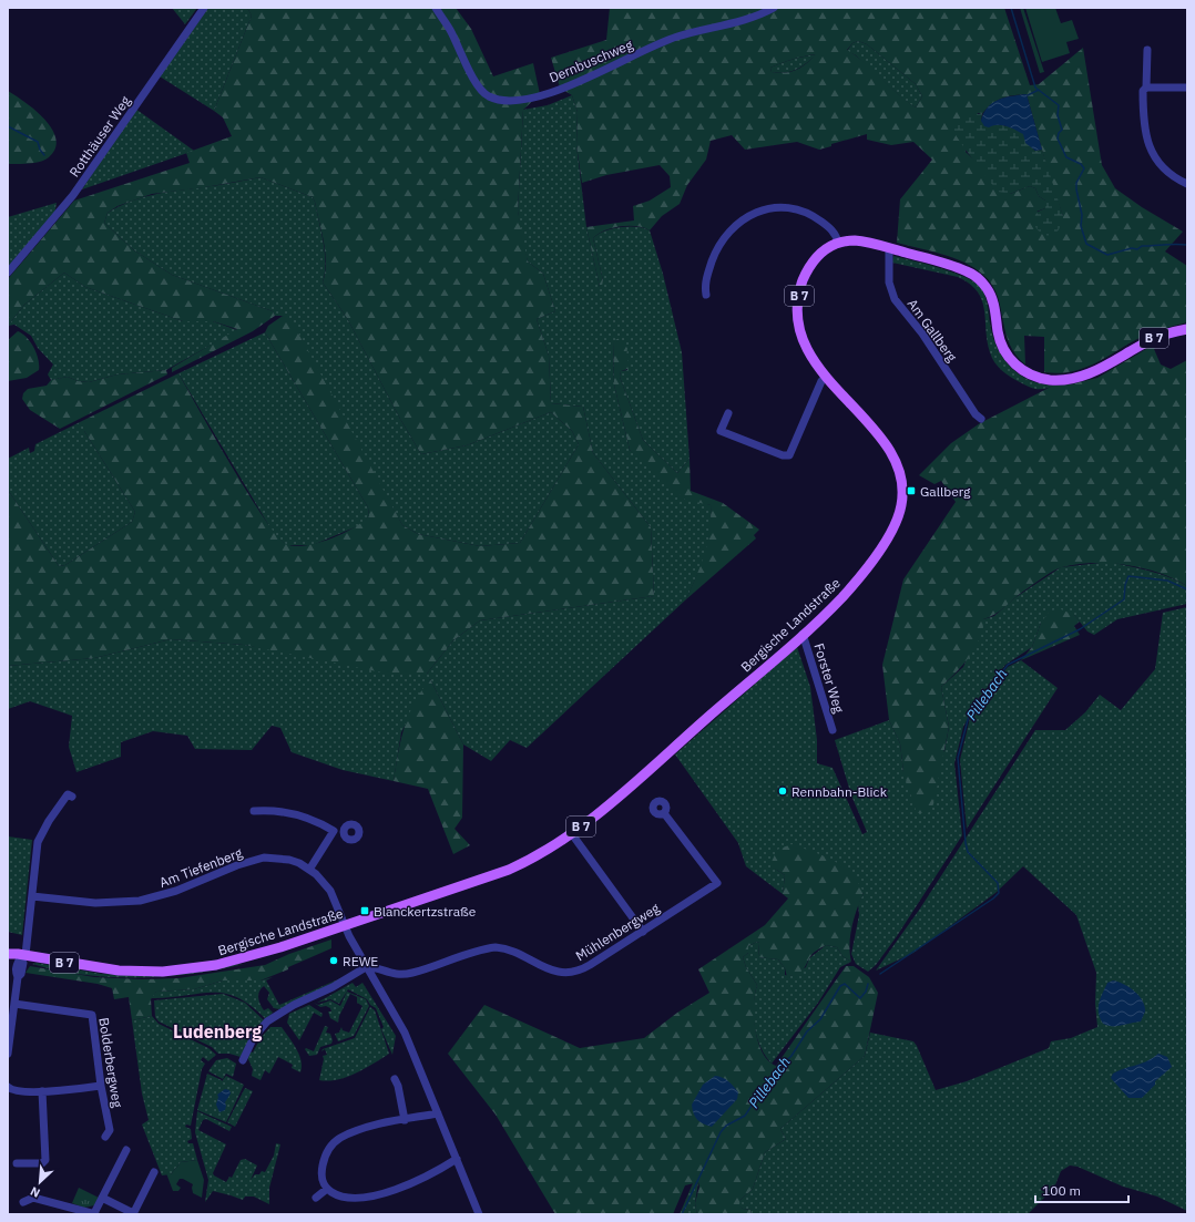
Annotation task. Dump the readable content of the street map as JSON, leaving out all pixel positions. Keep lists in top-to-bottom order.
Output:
{
  "streets": {
    "main road": ["B 7", "Bergische Landstraße"],
    "street": [
      "Dernbuschweg",
      "Rotthäuser Weg",
      "Am Gallberg",
      "Forster Weg",
      "Am Tiefenberg",
      "Mühlenbergweg",
      "Bolderbergweg"
    ]
  },
  "crossings": [
    ["Am Gallberg", "Bergische Landstraße"],
    ["Bergische Landstraße", "Forster Weg"],
    ["Bergische Landstraße", "Am Tiefenberg"]
  ],
  "districts": ["Ludenberg"],
  "water": ["Pillebach"],
  "places": {
    "transit": ["Gallberg", "Blanckertzstraße"],
    "other": ["Rennbahn-Blick", "REWE"]
  },
  "scale_bar": "100 m",
  "north": "bottom left"
}
